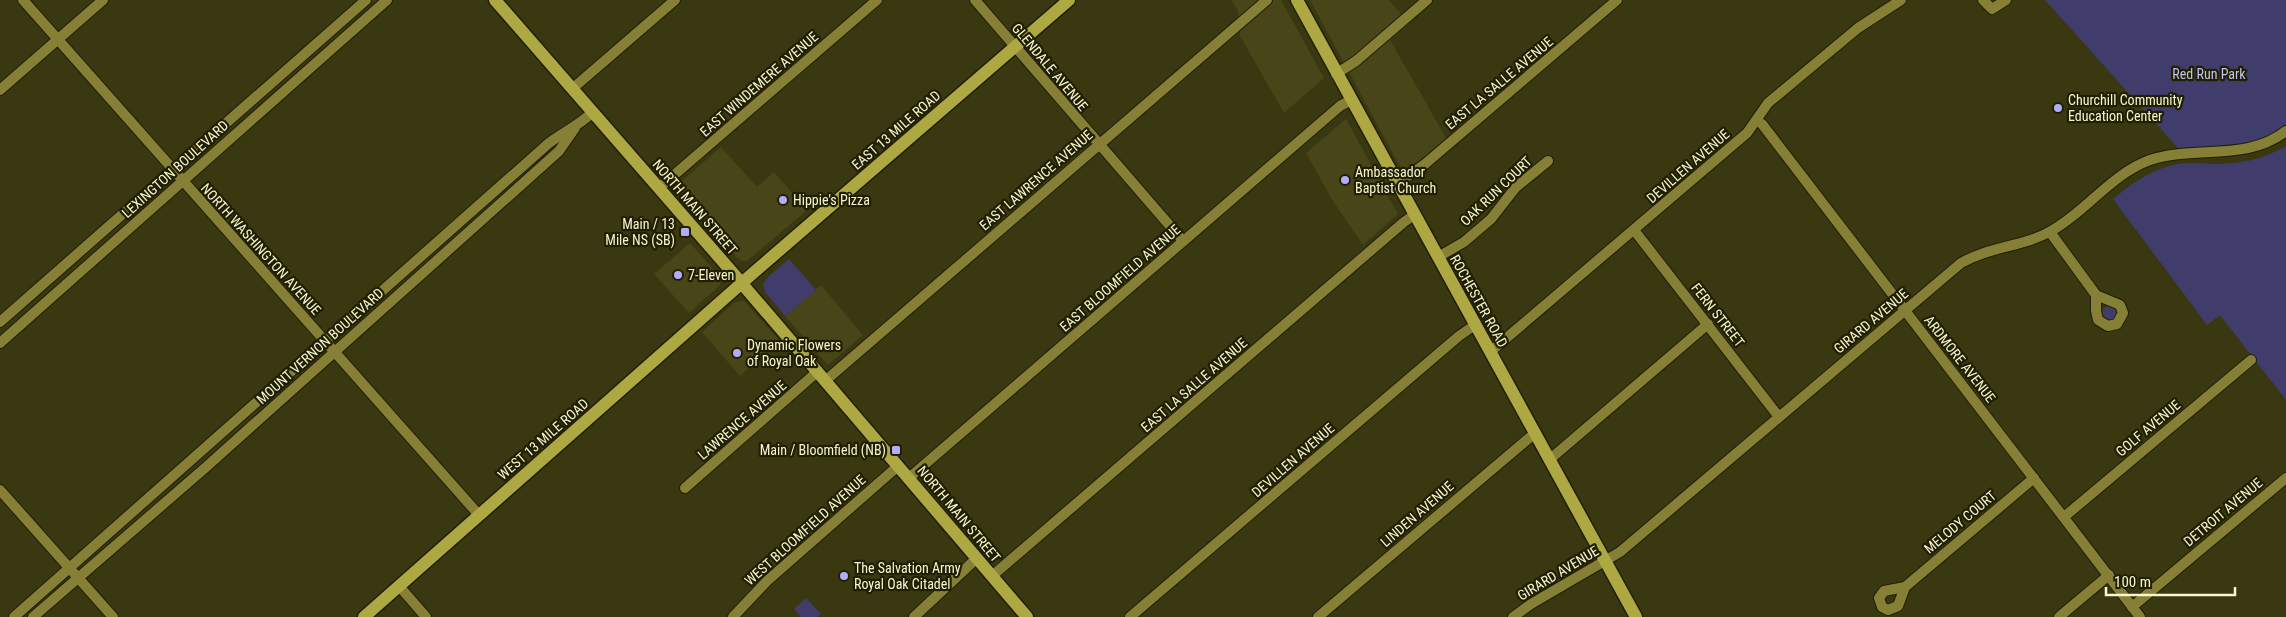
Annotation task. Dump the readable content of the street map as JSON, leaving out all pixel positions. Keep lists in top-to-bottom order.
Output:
{
  "streets": {
    "main road": [
      "EAST 13 MILE ROAD",
      "NORTH MAIN STREET",
      "ROCHESTER ROAD",
      "WEST 13 MILE ROAD"
    ],
    "street": [
      "GLENDALE AVENUE",
      "EAST LA SALLE AVENUE",
      "EAST WINDEMERE AVENUE",
      "DEVILLEN AVENUE",
      "LEXINGTON BOULEVARD",
      "EAST LAWRENCE AVENUE",
      "OAK RUN COURT",
      "NORTH WASHINGTON AVENUE",
      "EAST BLOOMFIELD AVENUE",
      "FERN STREET",
      "GIRARD AVENUE",
      "MOUNT VERNON BOULEVARD",
      "ARDMORE AVENUE",
      "LAWRENCE AVENUE",
      "GOLF AVENUE",
      "DETROIT AVENUE",
      "LINDEN AVENUE",
      "MELODY COURT",
      "WEST BLOOMFIELD AVENUE"
    ]
  },
  "crossings": [
    ["GLENDALE AVENUE", "EAST 13 MILE ROAD"],
    ["GLENDALE AVENUE", "EAST LAWRENCE AVENUE"],
    ["GLENDALE AVENUE", "EAST BLOOMFIELD AVENUE"],
    ["EAST LA SALLE AVENUE", "NORTH MAIN STREET"],
    ["EAST LA SALLE AVENUE", "ROCHESTER ROAD"],
    ["EAST WINDEMERE AVENUE", "NORTH MAIN STREET"],
    ["EAST 13 MILE ROAD", "NORTH MAIN STREET"],
    ["EAST 13 MILE ROAD", "WEST 13 MILE ROAD"],
    ["DEVILLEN AVENUE", "ROCHESTER ROAD"],
    ["DEVILLEN AVENUE", "FERN STREET"],
    ["DEVILLEN AVENUE", "ARDMORE AVENUE"],
    ["LEXINGTON BOULEVARD", "NORTH WASHINGTON AVENUE"],
    ["EAST LAWRENCE AVENUE", "NORTH MAIN STREET"],
    ["EAST LAWRENCE AVENUE", "LAWRENCE AVENUE"],
    ["OAK RUN COURT", "ROCHESTER ROAD"],
    ["NORTH MAIN STREET", "EAST BLOOMFIELD AVENUE"],
    ["NORTH MAIN STREET", "MOUNT VERNON BOULEVARD"],
    ["NORTH MAIN STREET", "LAWRENCE AVENUE"],
    ["NORTH MAIN STREET", "WEST 13 MILE ROAD"],
    ["NORTH MAIN STREET", "WEST BLOOMFIELD AVENUE"],
    ["NORTH WASHINGTON AVENUE", "MOUNT VERNON BOULEVARD"],
    ["NORTH WASHINGTON AVENUE", "WEST 13 MILE ROAD"],
    ["EAST BLOOMFIELD AVENUE", "ROCHESTER ROAD"],
    ["ROCHESTER ROAD", "GIRARD AVENUE"],
    ["ROCHESTER ROAD", "LINDEN AVENUE"],
    ["FERN STREET", "GIRARD AVENUE"],
    ["GIRARD AVENUE", "ARDMORE AVENUE"],
    ["ARDMORE AVENUE", "GOLF AVENUE"],
    ["ARDMORE AVENUE", "DETROIT AVENUE"],
    ["ARDMORE AVENUE", "MELODY COURT"]
  ],
  "parks": ["Red Run Park"],
  "places": {
    "other": [
      "Churchill Community Education Center",
      "Ambassador Baptist Church",
      "Hippie's Pizza",
      "7-Eleven",
      "Dynamic Flowers of Royal Oak",
      "The Salvation Army Royal Oak Citadel"
    ],
    "transit": ["Main / 13 Mile NS (SB)", "Main / Bloomfield (NB)"]
  },
  "scale_bar": "100 m"
}
